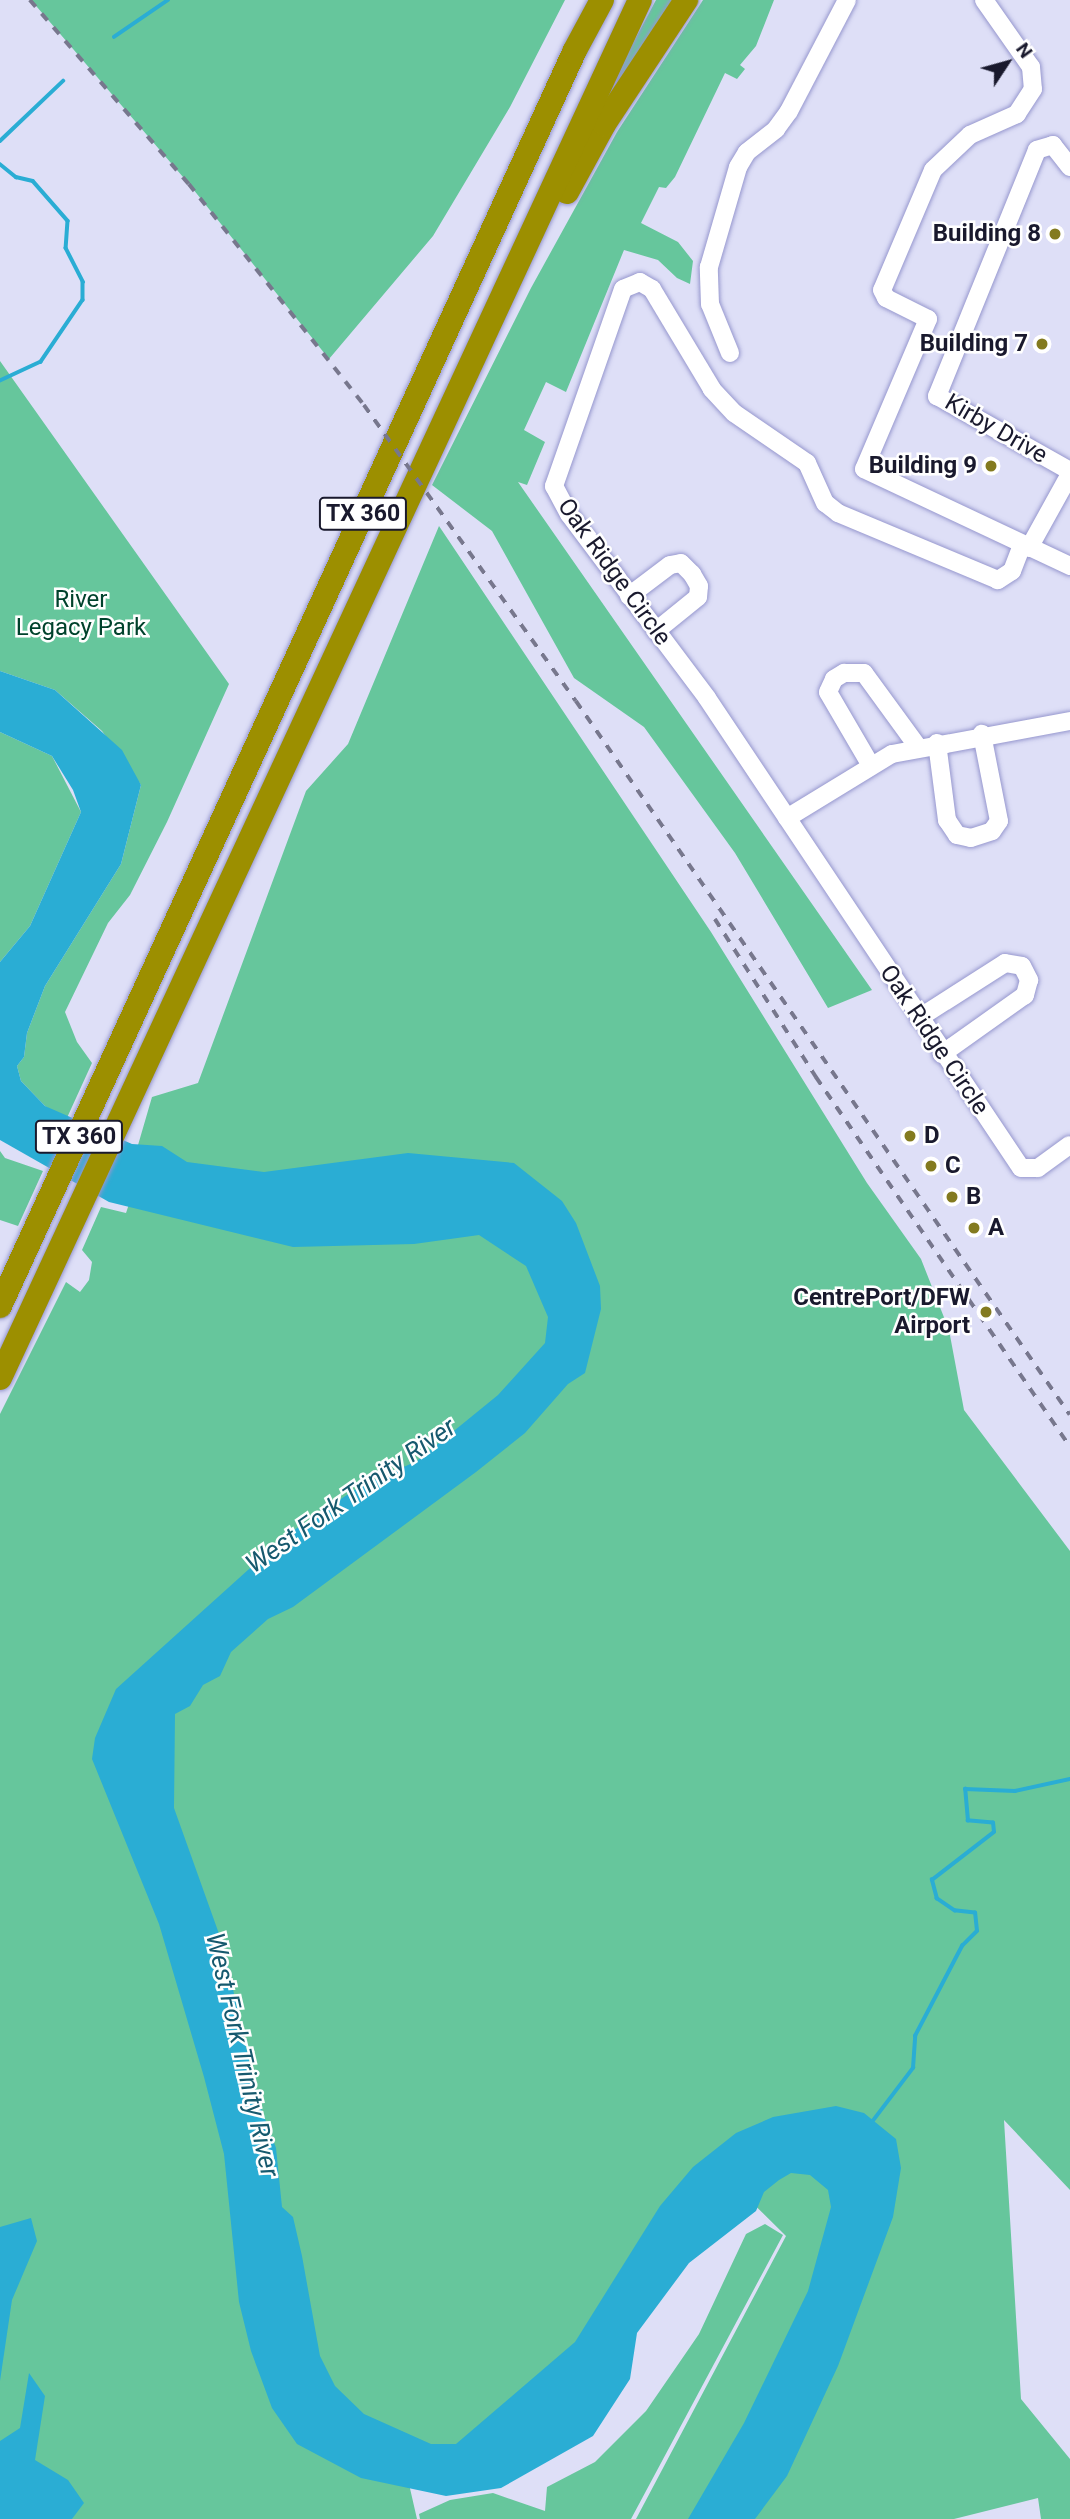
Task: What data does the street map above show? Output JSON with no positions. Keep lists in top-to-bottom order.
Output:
{
  "streets": {
    "highway": ["TX 360"],
    "street": ["Kirby Drive", "Oak Ridge Circle"]
  },
  "crossings": [
    ["Kirby Drive", "Oak Ridge Circle"]
  ],
  "water": ["West Fork Trinity River"],
  "parks": ["River Legacy Park"],
  "places": [
    "Building 8",
    "Building 7",
    "Building 9",
    "D",
    "C",
    "B",
    "A",
    "CentrePort/DFW Airport"
  ],
  "north": "top right"
}
